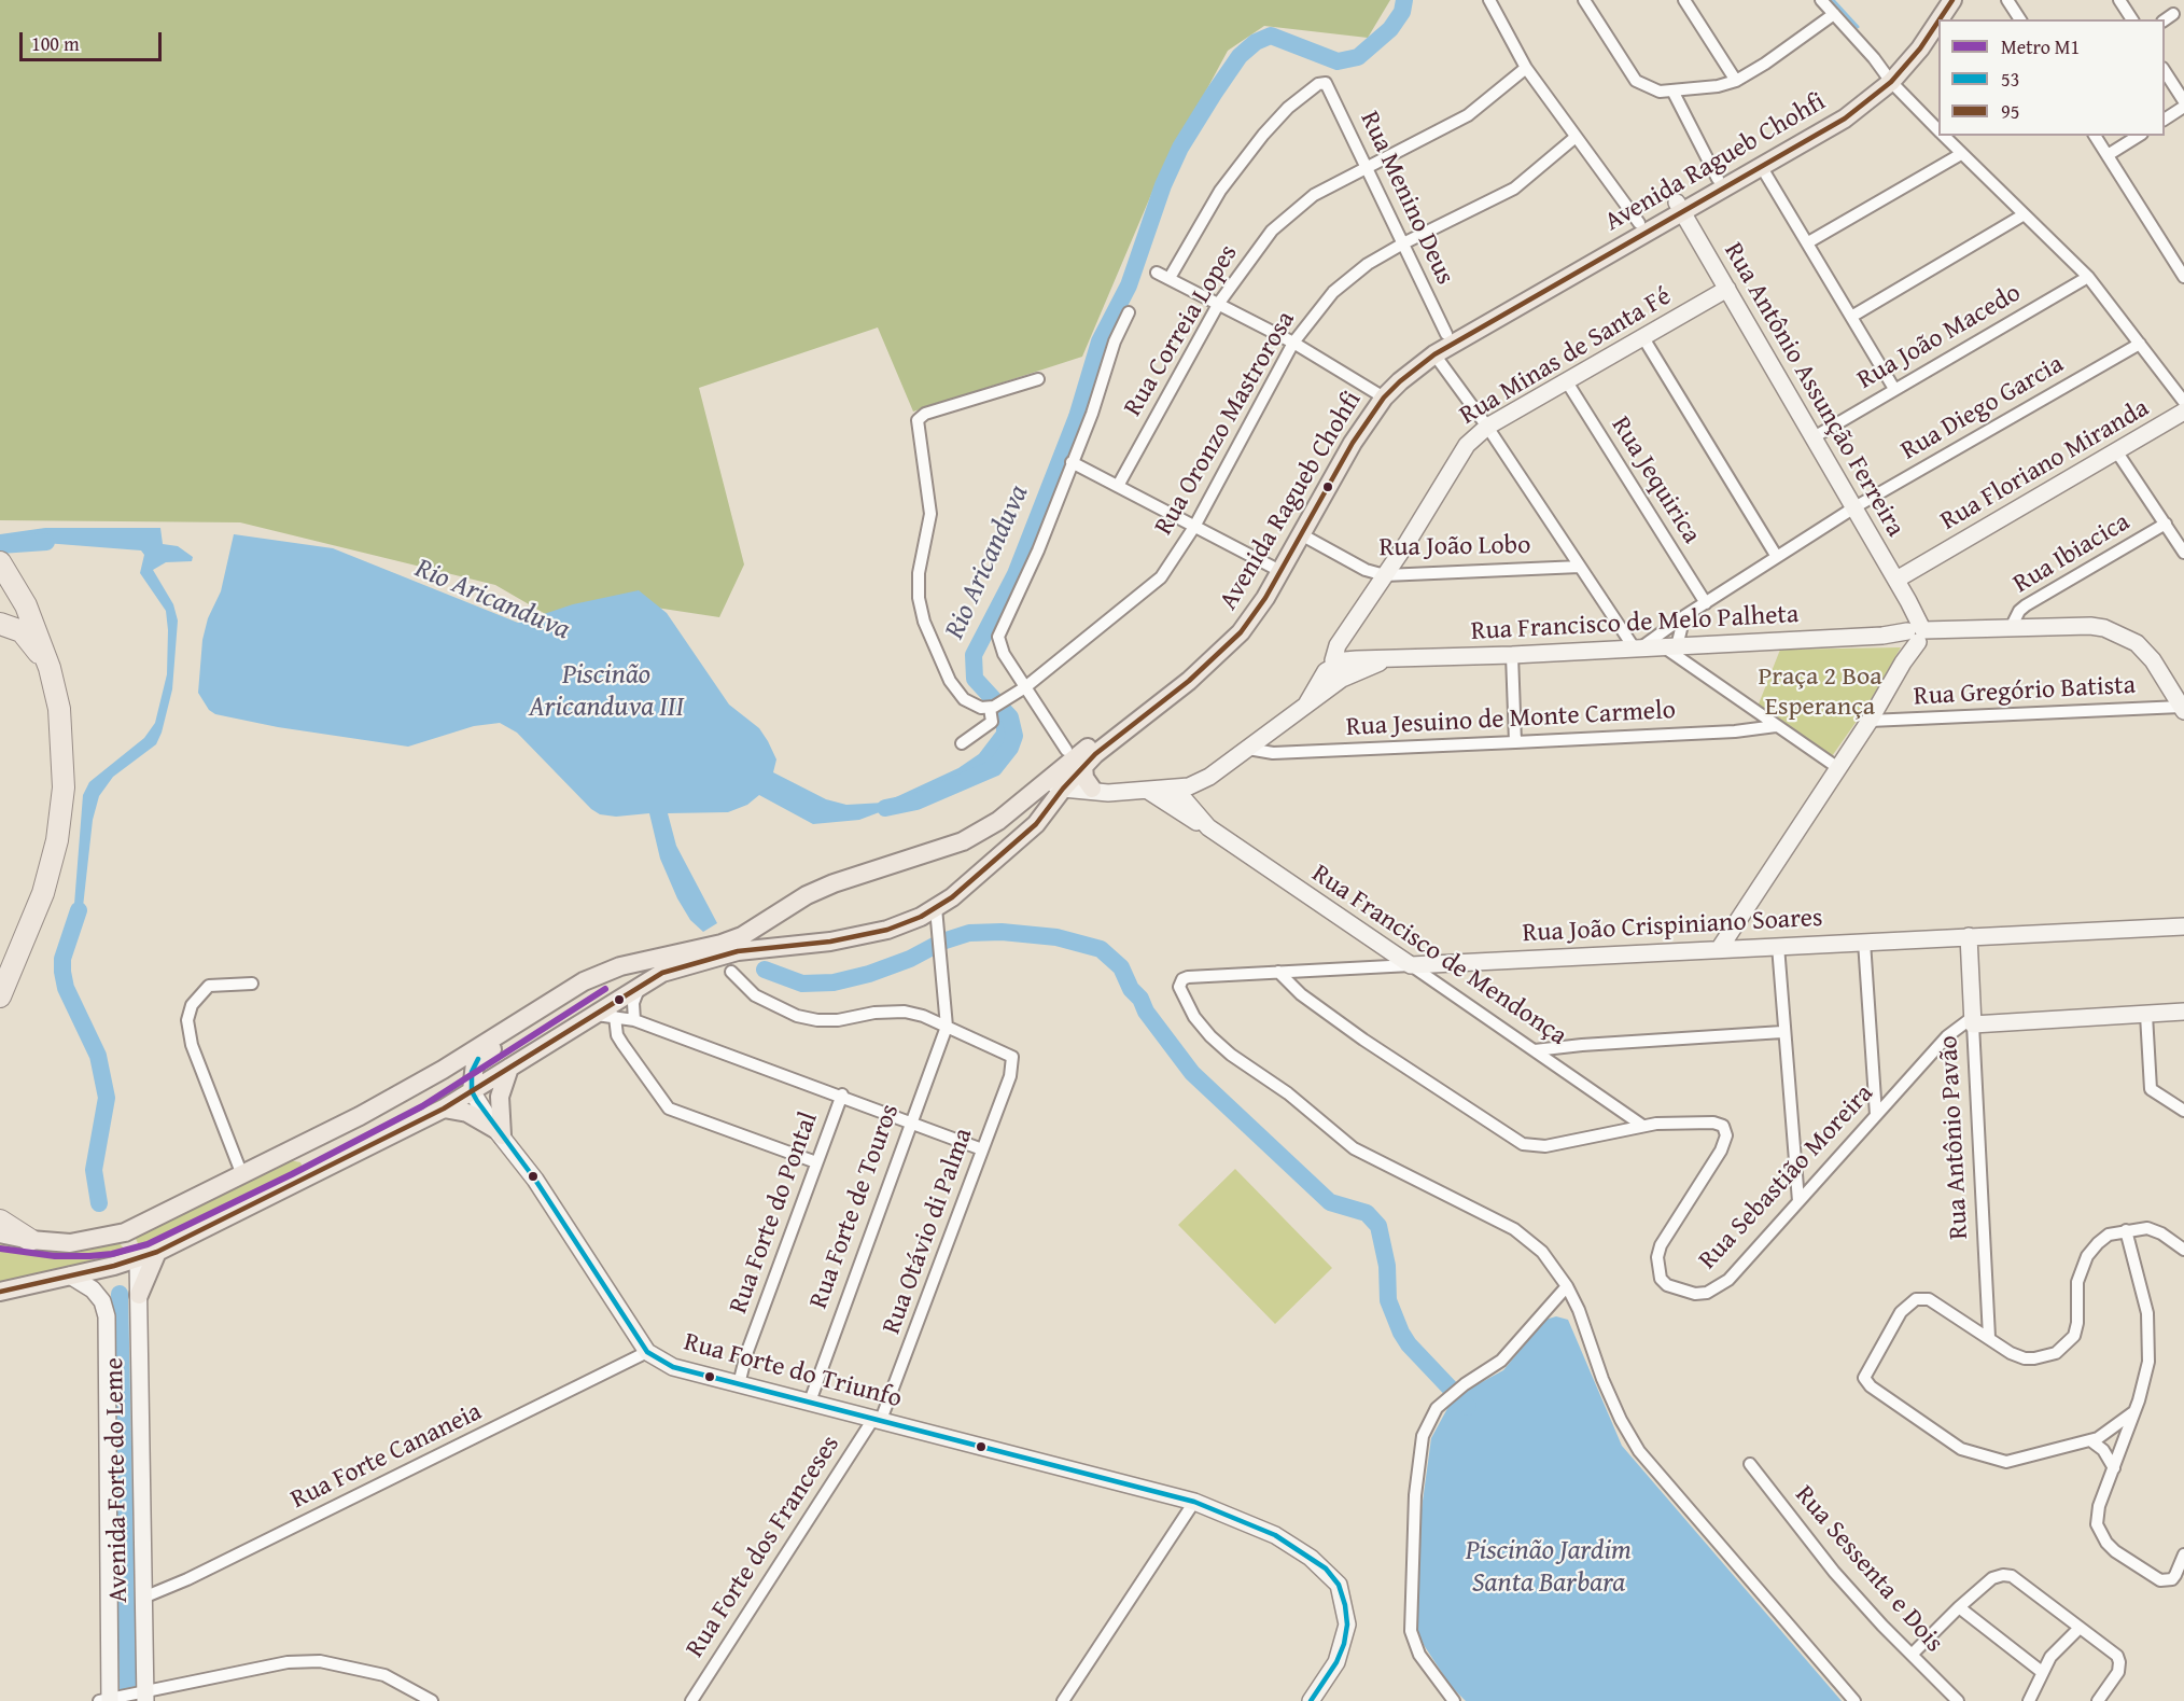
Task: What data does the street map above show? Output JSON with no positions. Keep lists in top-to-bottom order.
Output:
{
  "streets": {
    "main road": ["Avenida Ragueb Chohfi"],
    "street": [
      "Rua Menino Deus",
      "Rua Correia Lopes",
      "Rua João Macedo",
      "Rua Minas de Santa Fé",
      "Rua Antônio Assunção Ferreira",
      "Rua Diego Garcia",
      "Rua Oronzo Mastrorosa",
      "Rua Floriano Miranda",
      "Rua Jequirica",
      "Rua João Lobo",
      "Rua Ibiacica",
      "Rua Francisco de Melo Palheta",
      "Rua Gregório Batista",
      "Rua Jesuino de Monte Carmelo",
      "Rua João Crispiniano Soares",
      "Rua Francisco de Mendonça",
      "Rua Antônio Pavão",
      "Rua Sebastião Moreira",
      "Rua Forte de Touros",
      "Rua Forte do Pontal",
      "Rua Otávio di Palma",
      "Rua Forte do Triunfo",
      "Rua Forte Cananeia",
      "Avenida Forte do Leme",
      "Rua Forte dos Franceses",
      "Rua Sessenta e Dois"
    ]
  },
  "crossings": [
    ["Avenida Ragueb Chohfi", "Rua Menino Deus"],
    ["Avenida Ragueb Chohfi", "Rua Antônio Assunção Ferreira"],
    ["Avenida Ragueb Chohfi", "Rua João Lobo"],
    ["Avenida Ragueb Chohfi", "Rua Francisco de Melo Palheta"],
    ["Avenida Ragueb Chohfi", "Rua Forte do Triunfo"],
    ["Avenida Ragueb Chohfi", "Avenida Forte do Leme"],
    ["Rua Menino Deus", "Rua Correia Lopes"],
    ["Rua Menino Deus", "Rua Oronzo Mastrorosa"],
    ["Rua João Macedo", "Rua Antônio Assunção Ferreira"],
    ["Rua Minas de Santa Fé", "Rua Antônio Assunção Ferreira"],
    ["Rua Minas de Santa Fé", "Rua Jequirica"],
    ["Rua Minas de Santa Fé", "Rua João Lobo"],
    ["Rua Minas de Santa Fé", "Rua Francisco de Melo Palheta"],
    ["Rua Antônio Assunção Ferreira", "Rua Diego Garcia"],
    ["Rua Antônio Assunção Ferreira", "Rua Floriano Miranda"],
    ["Rua Antônio Assunção Ferreira", "Rua Francisco de Melo Palheta"],
    ["Rua Diego Garcia", "Rua Jequirica"],
    ["Rua Diego Garcia", "Rua Francisco de Melo Palheta"],
    ["Rua Ibiacica", "Rua Francisco de Melo Palheta"],
    ["Rua Francisco de Melo Palheta", "Rua Gregório Batista"],
    ["Rua Francisco de Melo Palheta", "Rua Jesuino de Monte Carmelo"],
    ["Rua Francisco de Melo Palheta", "Rua Francisco de Mendonça"],
    ["Rua João Crispiniano Soares", "Rua Francisco de Mendonça"],
    ["Rua João Crispiniano Soares", "Rua Antônio Pavão"],
    ["Rua João Crispiniano Soares", "Rua Sebastião Moreira"],
    ["Rua Francisco de Mendonça", "Rua Sebastião Moreira"],
    ["Rua Antônio Pavão", "Rua Sebastião Moreira"],
    ["Rua Forte de Touros", "Rua Otávio di Palma"],
    ["Rua Forte de Touros", "Rua Forte do Triunfo"],
    ["Rua Forte do Pontal", "Rua Forte do Triunfo"],
    ["Rua Otávio di Palma", "Rua Forte do Triunfo"],
    ["Rua Otávio di Palma", "Rua Forte dos Franceses"],
    ["Rua Forte do Triunfo", "Rua Forte Cananeia"],
    ["Rua Forte do Triunfo", "Rua Forte dos Franceses"],
    ["Rua Forte Cananeia", "Avenida Forte do Leme"]
  ],
  "water": ["Rio Aricanduva", "Piscinão Aricanduva III", "Piscinão Jardim Santa Barbara"],
  "parks": ["Praça 2 Boa Esperança"],
  "lines": ["transit line 95", "metro line M1", "transit line 53"],
  "legend": ["Metro M1", "53", "95"],
  "scale_bar": "100 m"
}
